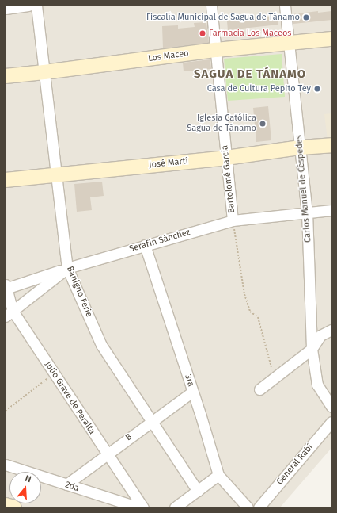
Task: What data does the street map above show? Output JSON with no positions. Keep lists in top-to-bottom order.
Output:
{
  "streets": {
    "street": [
      "Los Maceo",
      "José Martí",
      "Bartolomé García",
      "Carlos Manuel de Céspedes",
      "Serafín Sánchez",
      "Banigno Ferie",
      "3ra",
      "Julio Grave de Peralta",
      "B",
      "General Rabí",
      "2da"
    ]
  },
  "crossings": [
    ["Los Maceo", "Bartolomé García"],
    ["Los Maceo", "Carlos Manuel de Céspedes"],
    ["Los Maceo", "Banigno Ferie"],
    ["José Martí", "Bartolomé García"],
    ["José Martí", "Carlos Manuel de Céspedes"],
    ["José Martí", "Banigno Ferie"],
    ["Bartolomé García", "Serafín Sánchez"],
    ["Carlos Manuel de Céspedes", "Serafín Sánchez"],
    ["Serafín Sánchez", "Banigno Ferie"],
    ["Serafín Sánchez", "3ra"],
    ["Serafín Sánchez", "Julio Grave de Peralta"],
    ["Banigno Ferie", "B"],
    ["3ra", "B"],
    ["Julio Grave de Peralta", "B"],
    ["B", "2da"]
  ],
  "districts": ["SAGUA DE TÁNAMO"],
  "places": [
    "Fiscalía Municipal de Sagua de Tánamo",
    "Farmacia Los Maceos",
    "Casa de Cultura Pepito Tey",
    "Iglesia Católica Sagua de Tánamo"
  ],
  "north": "top"
}
